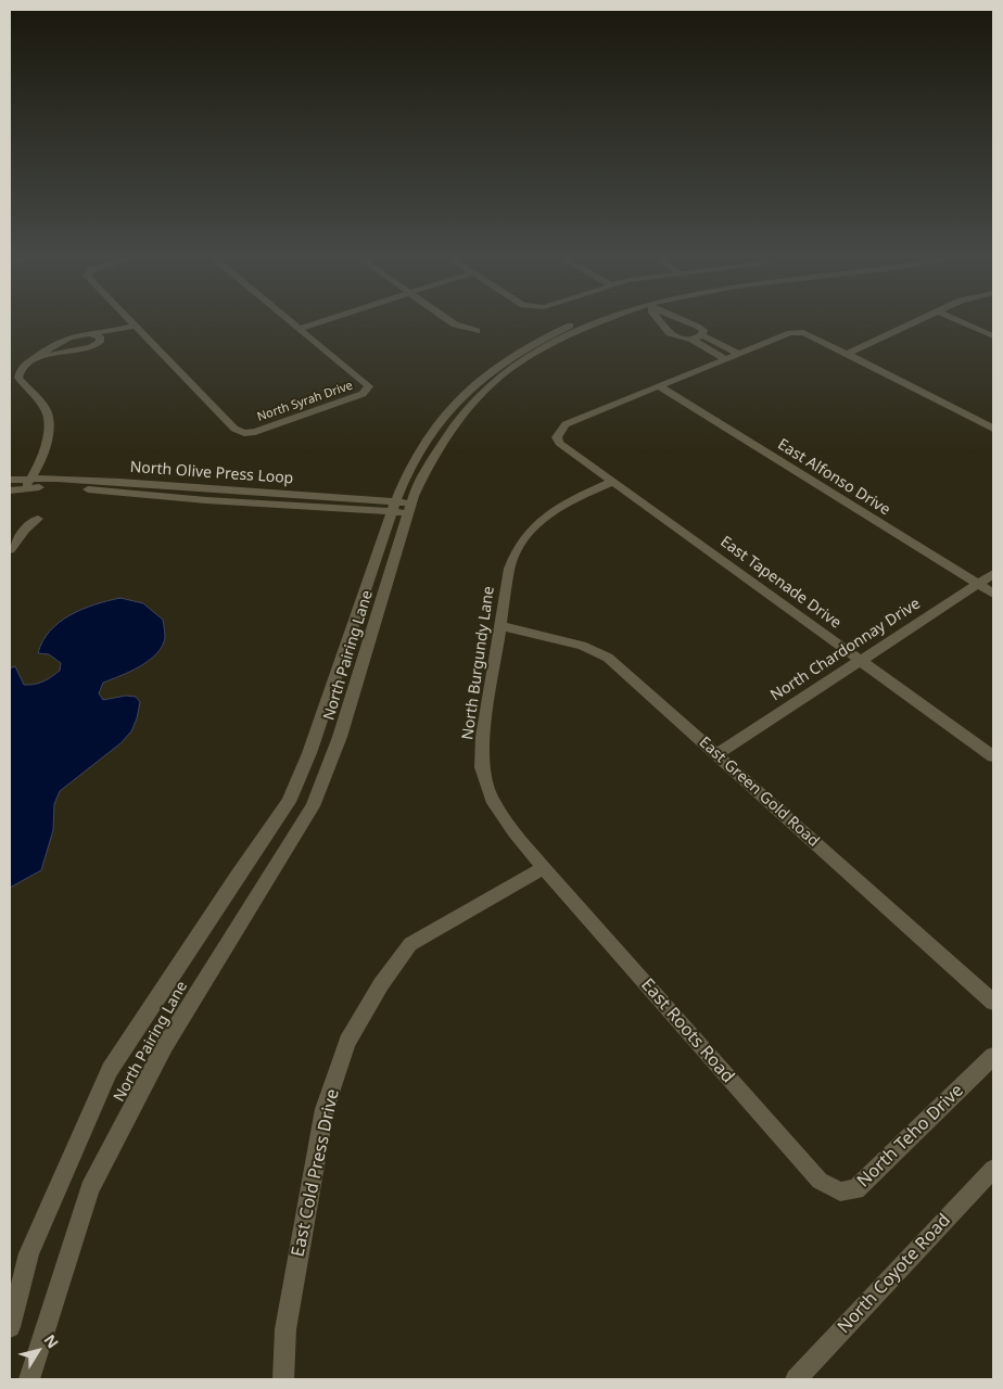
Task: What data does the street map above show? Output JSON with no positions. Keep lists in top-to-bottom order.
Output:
{
  "streets": {
    "street": [
      "North Syrah Drive",
      "North Olive Press Loop",
      "East Alfonso Drive",
      "East Tapenade Drive",
      "North Chardonnay Drive",
      "North Pairing Lane",
      "North Burgundy Lane",
      "East Green Gold Road",
      "East Roots Road",
      "North Teho Drive",
      "East Cold Press Drive",
      "North Coyote Road"
    ]
  },
  "crossings": [
    ["North Olive Press Loop", "North Pairing Lane"],
    ["East Alfonso Drive", "East Tapenade Drive"],
    ["East Alfonso Drive", "North Chardonnay Drive"],
    ["East Tapenade Drive", "North Chardonnay Drive"],
    ["East Tapenade Drive", "North Burgundy Lane"],
    ["North Chardonnay Drive", "East Green Gold Road"],
    ["North Burgundy Lane", "East Green Gold Road"],
    ["North Burgundy Lane", "East Roots Road"],
    ["North Burgundy Lane", "East Cold Press Drive"],
    ["East Roots Road", "North Teho Drive"],
    ["East Roots Road", "East Cold Press Drive"]
  ],
  "north": "top right"
}
